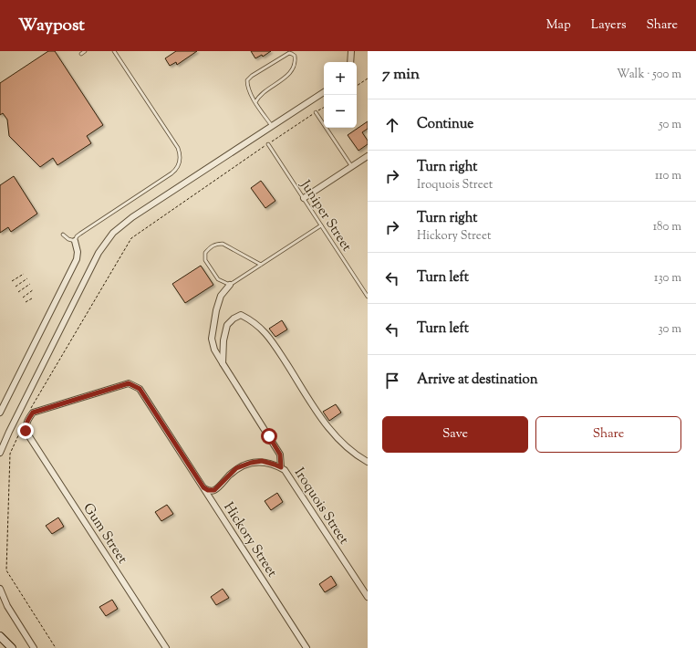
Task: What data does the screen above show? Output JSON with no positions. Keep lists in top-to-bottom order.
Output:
{
  "streets": {
    "street": ["Iroquois Street", "Gum Street", "Hickory Street"],
    "lane": ["Juniper Street"]
  },
  "crossings": [
    ["Iroquois Street", "Hickory Street"],
    ["Gum Street", "Hickory Street"]
  ],
  "page": {
    "header": "Waypost",
    "nav": ["Map", "Layers", "Share"],
    "heading": ["7 min", "Walk · 500 m"],
    "map_buttons": ["+", "−"],
    "list": [
      ["Continue", "50 m"],
      ["Turn right", "Iroquois Street", "110 m"],
      ["Turn right", "Hickory Street", "180 m"],
      ["Turn left", "130 m"],
      ["Turn left", "30 m"],
      "Arrive at destination"
    ],
    "buttons": ["Save", "Share"]
  }
}
